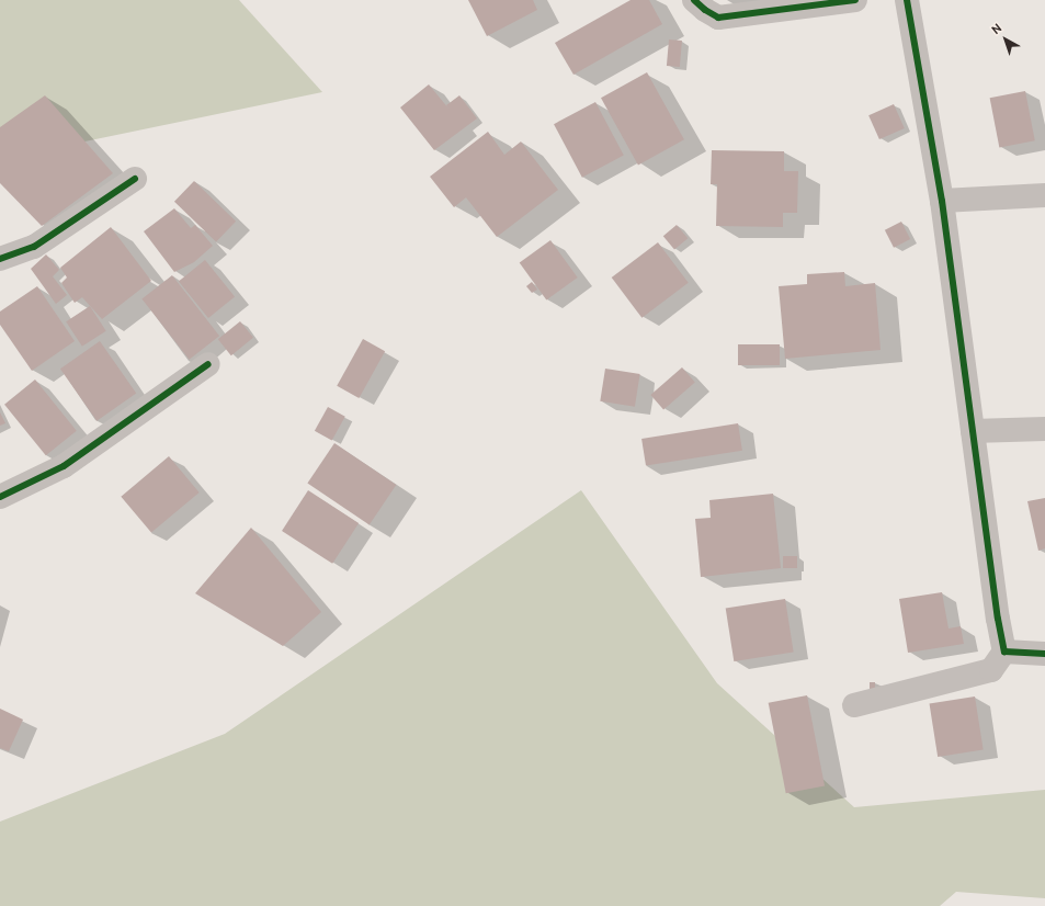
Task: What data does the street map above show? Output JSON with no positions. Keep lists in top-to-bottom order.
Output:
{
  "north": "top left"
}
